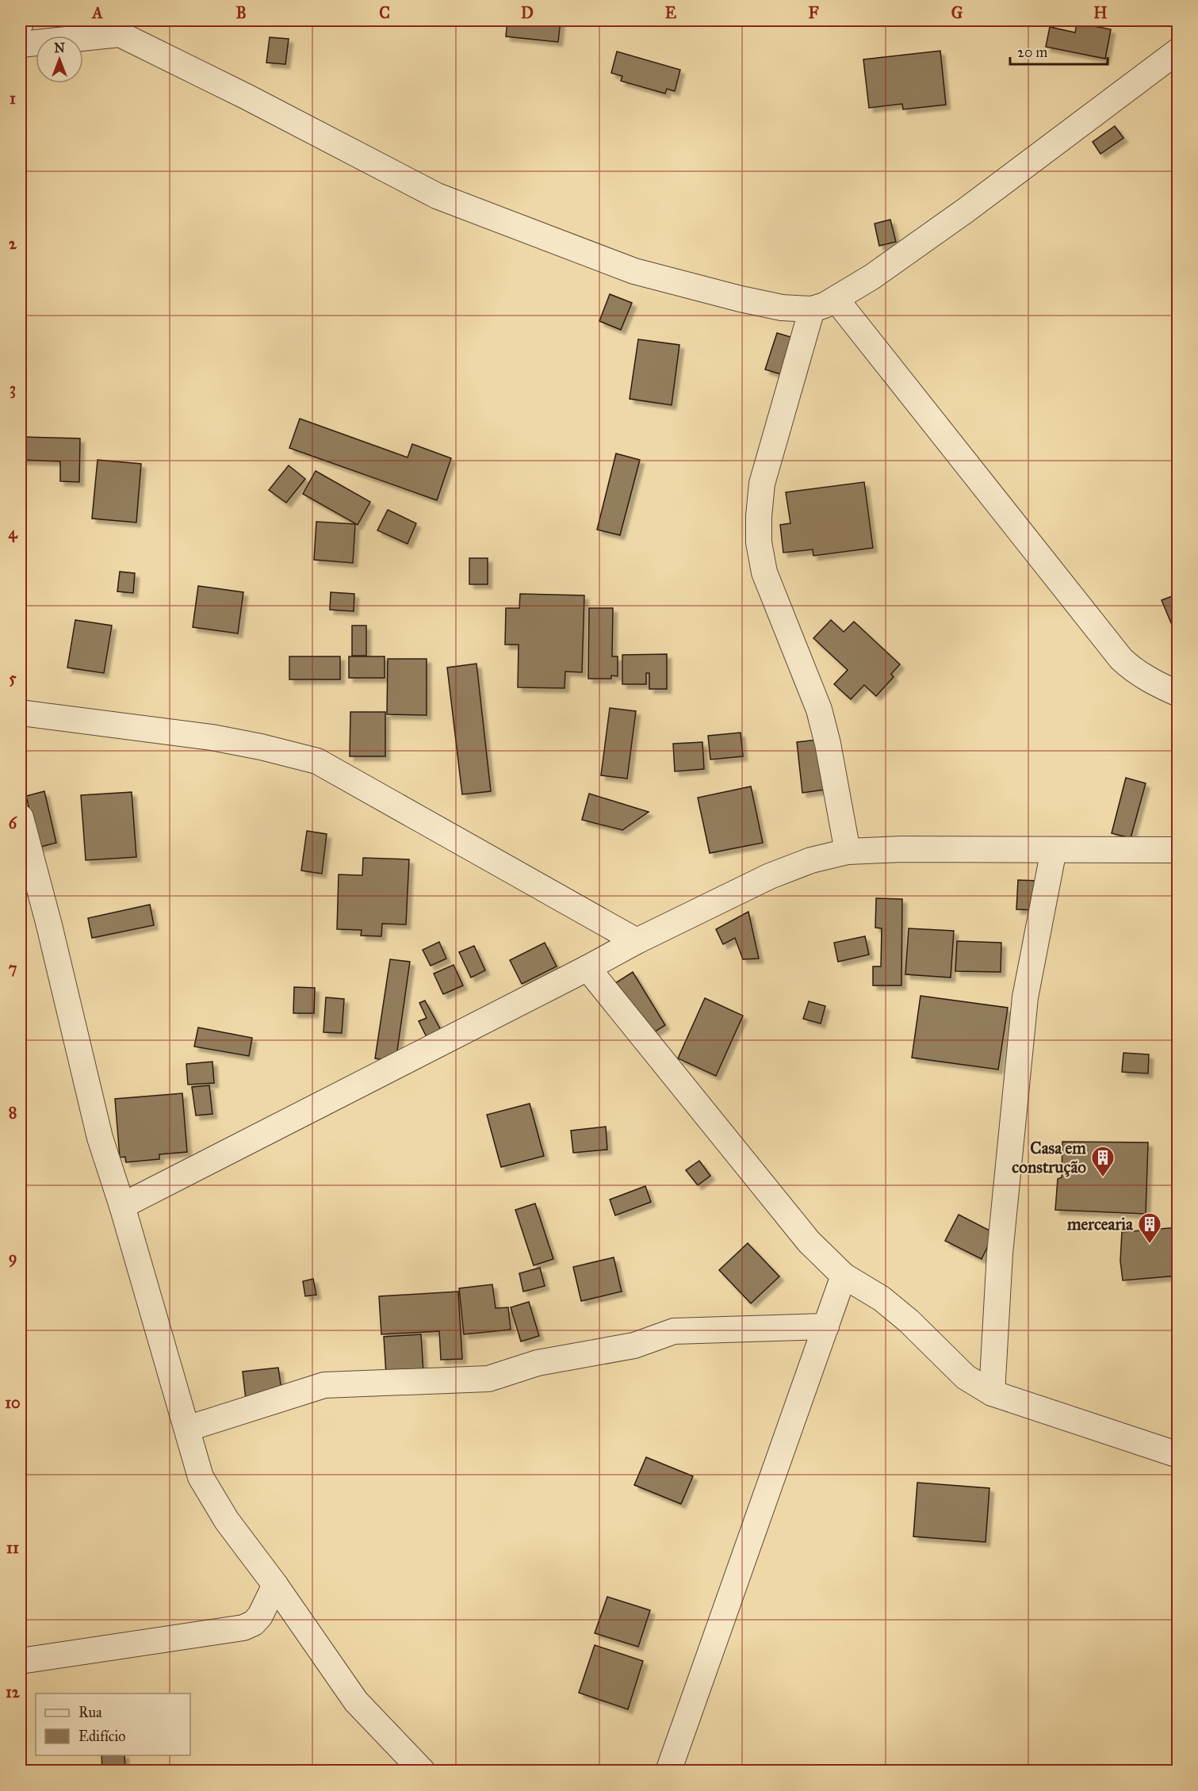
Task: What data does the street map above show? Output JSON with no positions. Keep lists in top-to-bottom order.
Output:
{
  "places": {
    "building": ["Casa em construção", "mercearia"]
  },
  "legend": ["Rua", "Edifício"],
  "scale_bar": "20 m",
  "north": "top",
  "grid": {
    "columns": [
      "A",
      "B",
      "C",
      "D",
      "E",
      "F",
      "G",
      "H"
    ],
    "rows": [
      "1",
      "2",
      "3",
      "4",
      "5",
      "6",
      "7",
      "8",
      "9",
      "10",
      "11",
      "12"
    ]
  }
}
